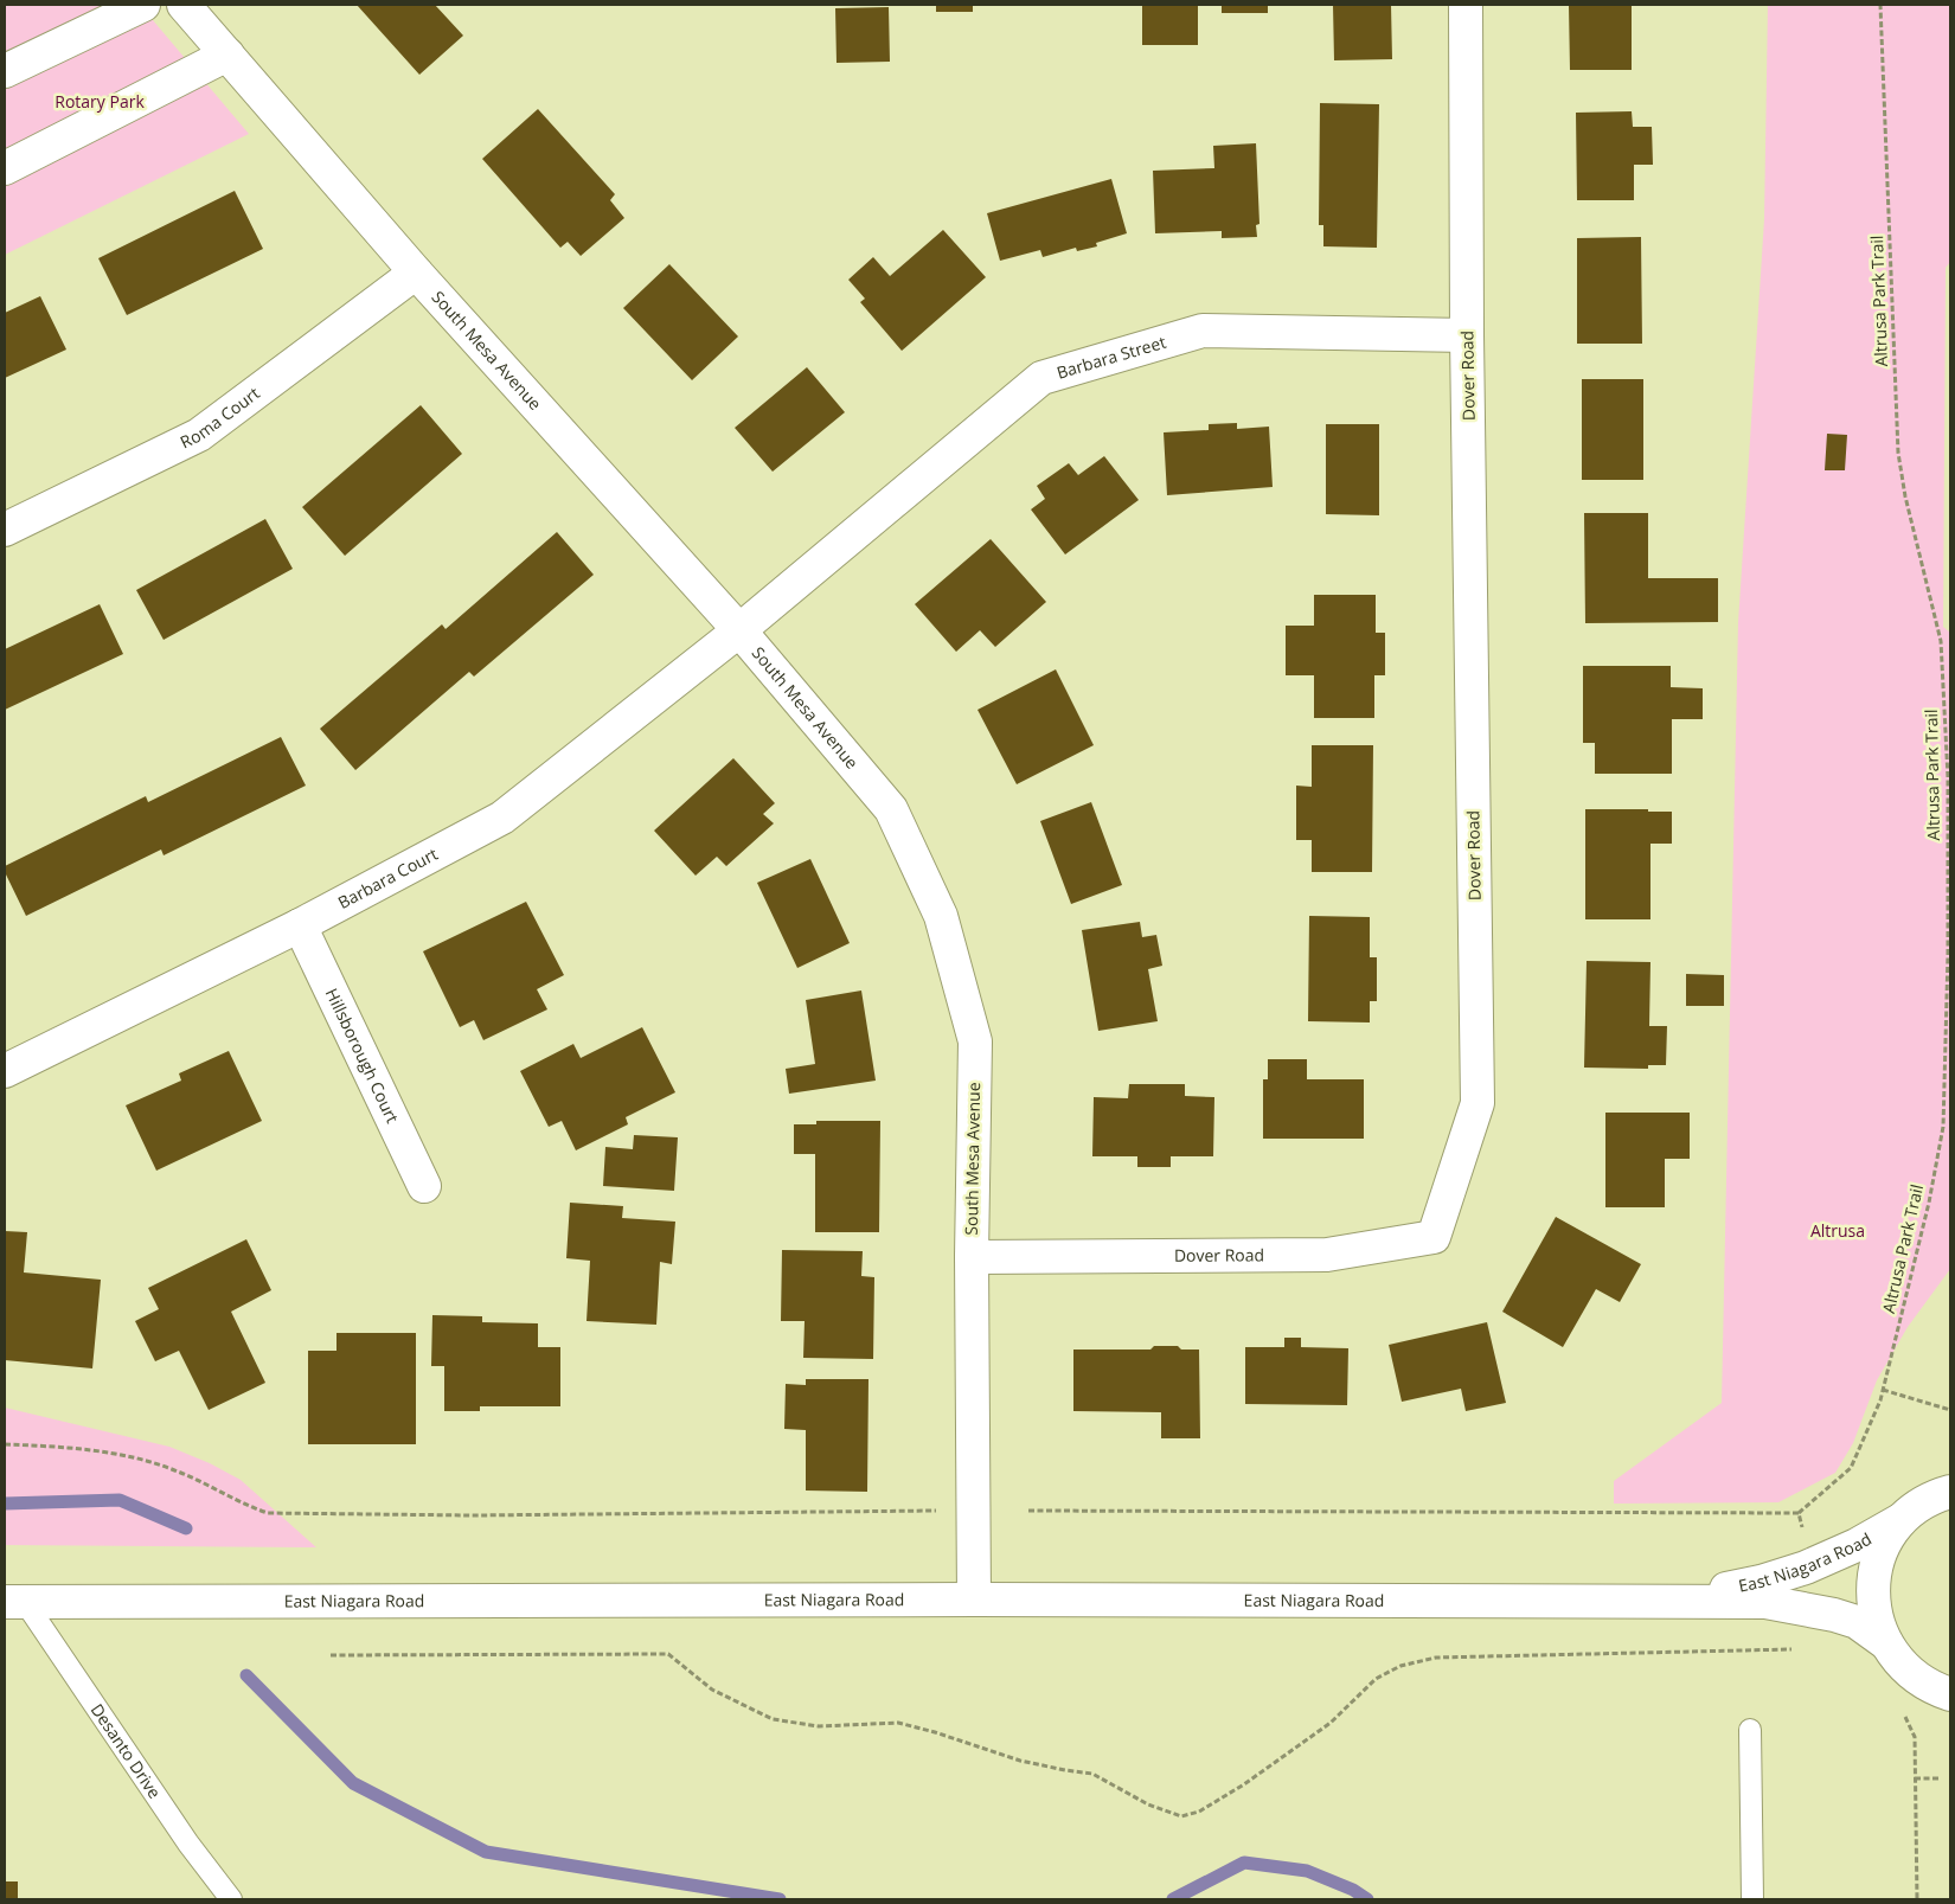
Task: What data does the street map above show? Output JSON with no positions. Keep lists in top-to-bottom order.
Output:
{
  "streets": {
    "street": [
      "South Mesa Avenue",
      "Barbara Street",
      "Dover Road",
      "Roma Court",
      "Barbara Court",
      "Hillsborough Court",
      "East Niagara Road"
    ],
    "lane": ["Desanto Drive"],
    "path": ["Altrusa Park Trail"]
  },
  "crossings": [
    ["South Mesa Avenue", "Barbara Street"],
    ["South Mesa Avenue", "Dover Road"],
    ["South Mesa Avenue", "Roma Court"],
    ["South Mesa Avenue", "Barbara Court"],
    ["South Mesa Avenue", "East Niagara Road"],
    ["Barbara Street", "Dover Road"],
    ["Barbara Street", "Barbara Court"],
    ["Barbara Court", "Hillsborough Court"],
    ["East Niagara Road", "Desanto Drive"]
  ],
  "parks": ["Rotary Park", "Altrusa"]
}
